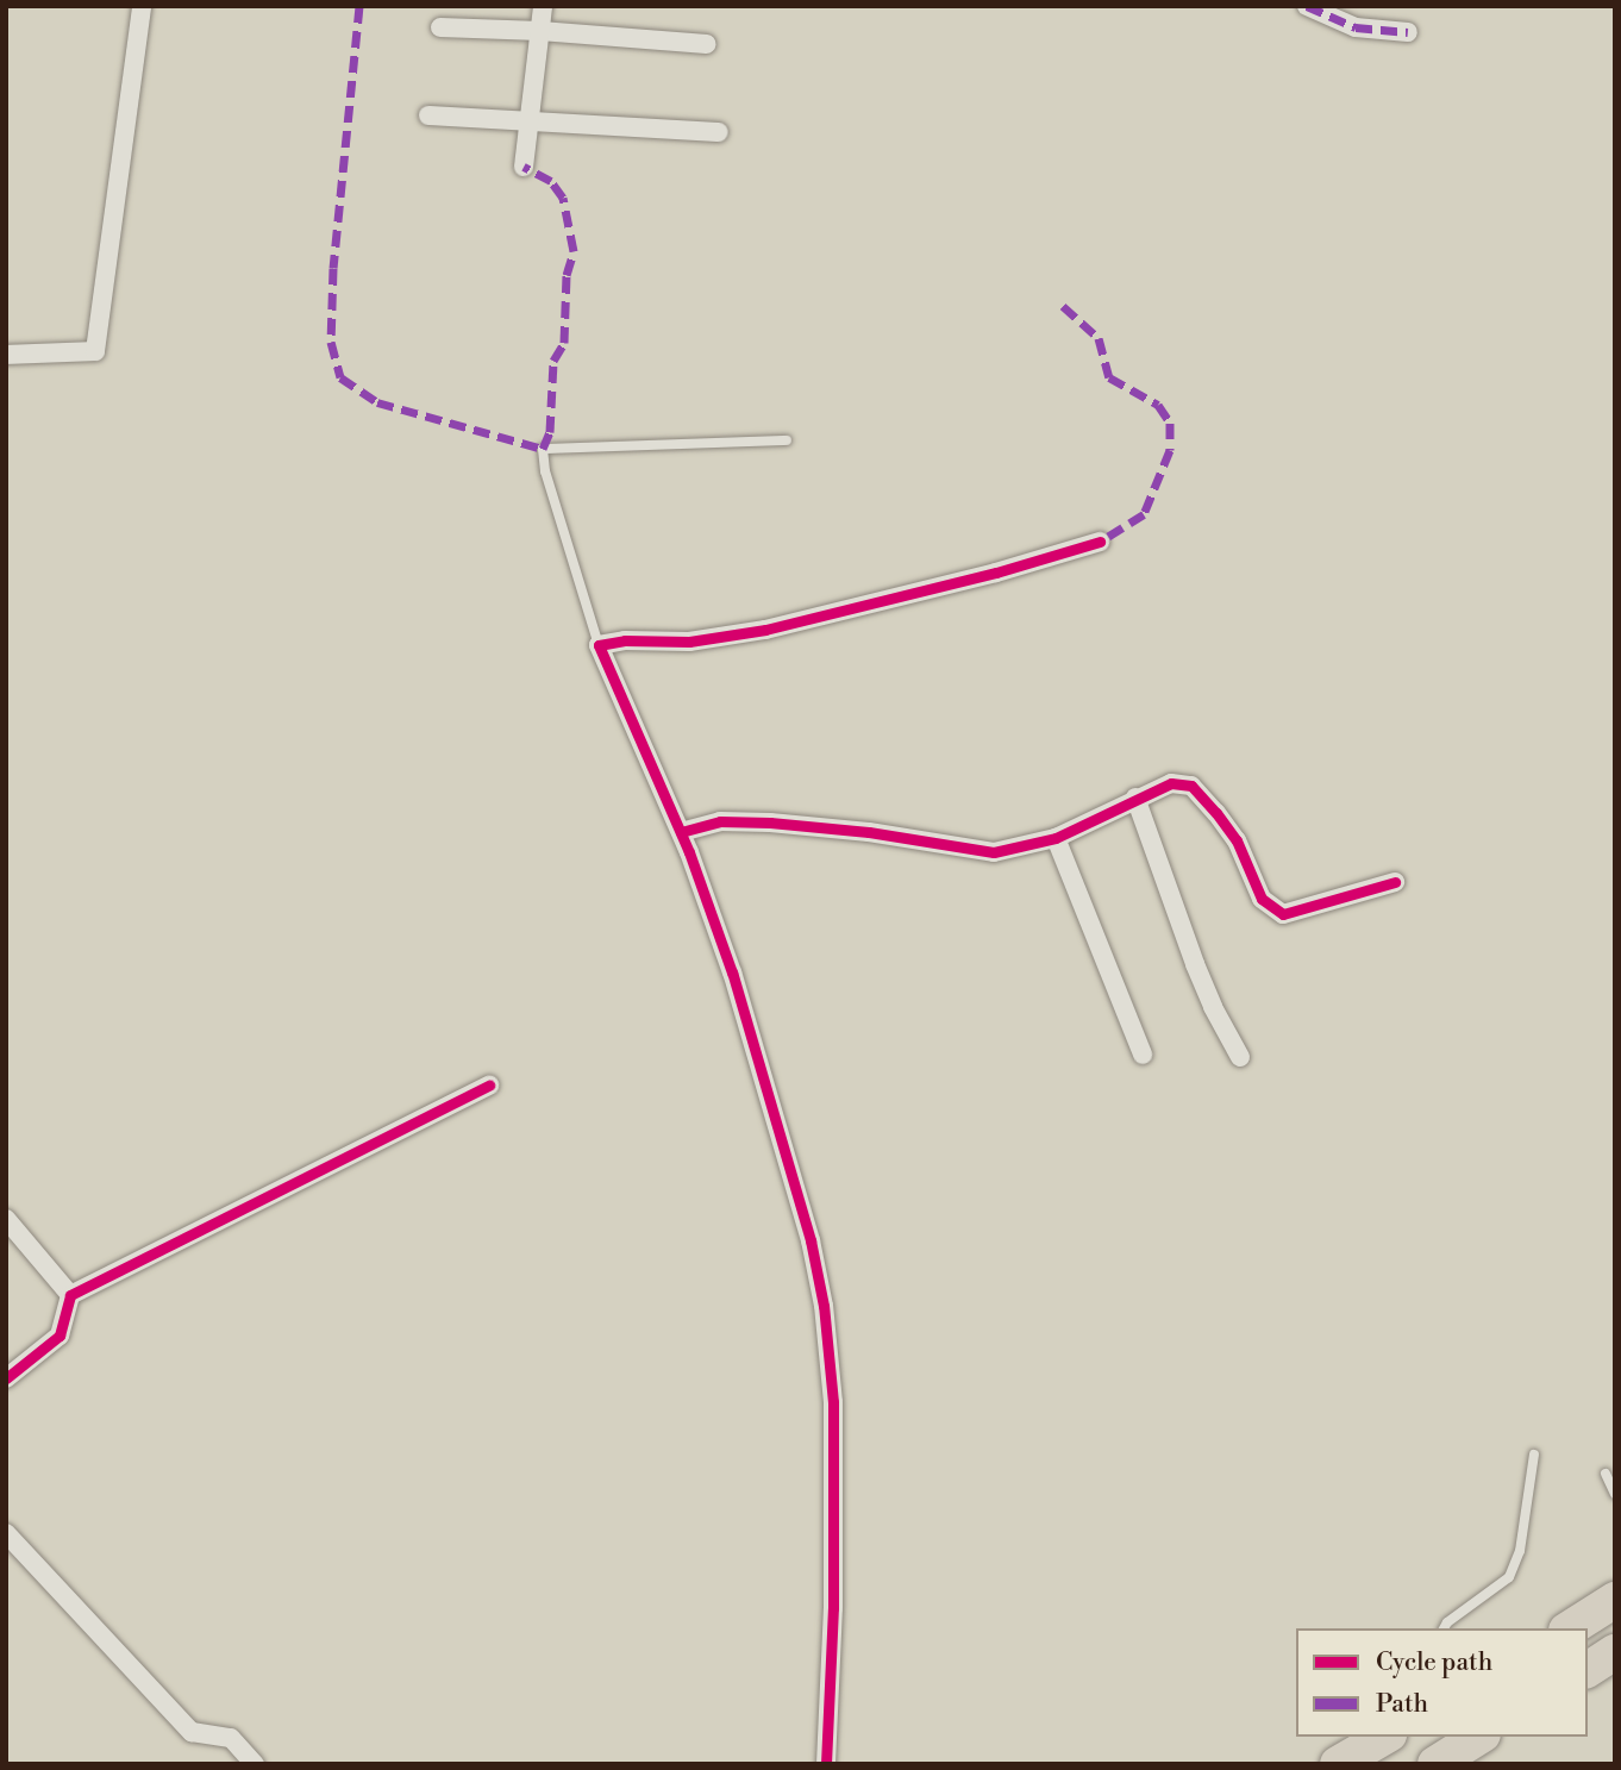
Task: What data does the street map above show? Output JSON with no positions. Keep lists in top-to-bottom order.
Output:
{
  "legend": ["Cycle path", "Path"]
}
